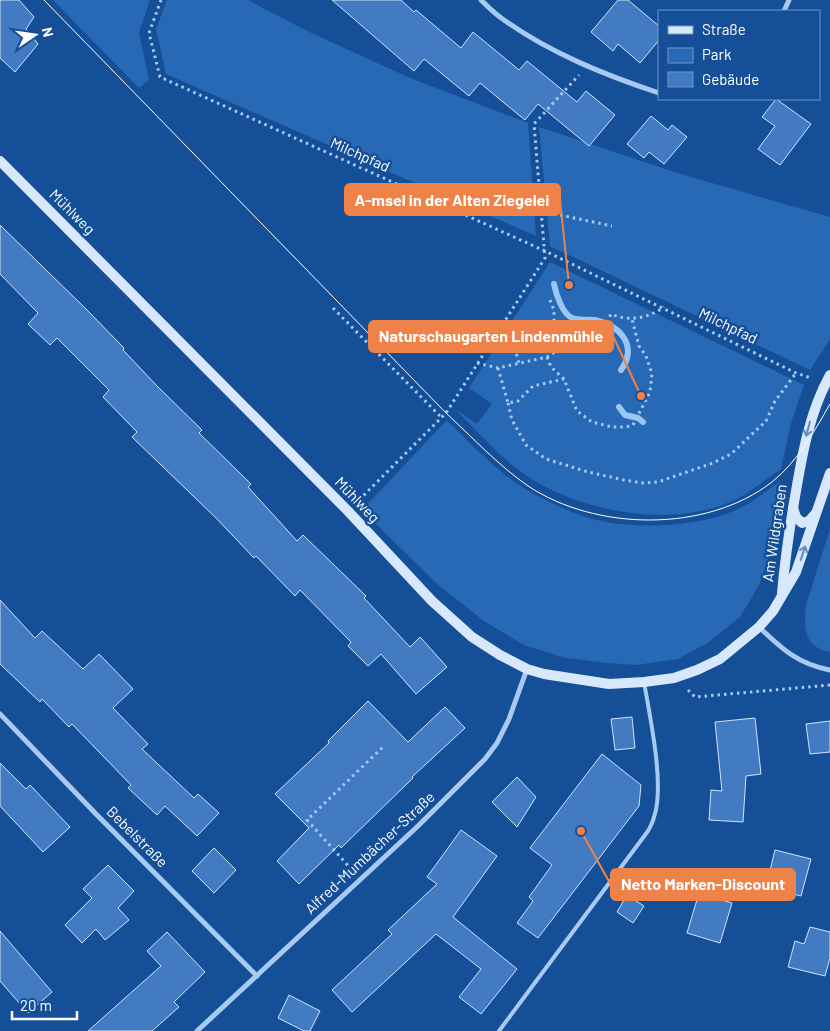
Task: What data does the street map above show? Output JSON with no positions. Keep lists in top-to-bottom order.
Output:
{
  "streets": {
    "street": [
      "Mühlweg",
      "Am Wildgraben",
      "Bebelstraße",
      "Alfred-Mumbächer-Straße"
    ],
    "path": ["Milchpfad"]
  },
  "crossings": [
    ["Mühlweg", "Am Wildgraben"],
    ["Mühlweg", "Alfred-Mumbächer-Straße"],
    ["Bebelstraße", "Alfred-Mumbächer-Straße"]
  ],
  "places": ["A-msel in der Alten Ziegelei", "Naturschaugarten Lindenmühle", "Netto Marken-Discount"],
  "legend": ["Straße", "Park", "Gebäude"],
  "scale_bar": "20 m",
  "north": "right"
}
